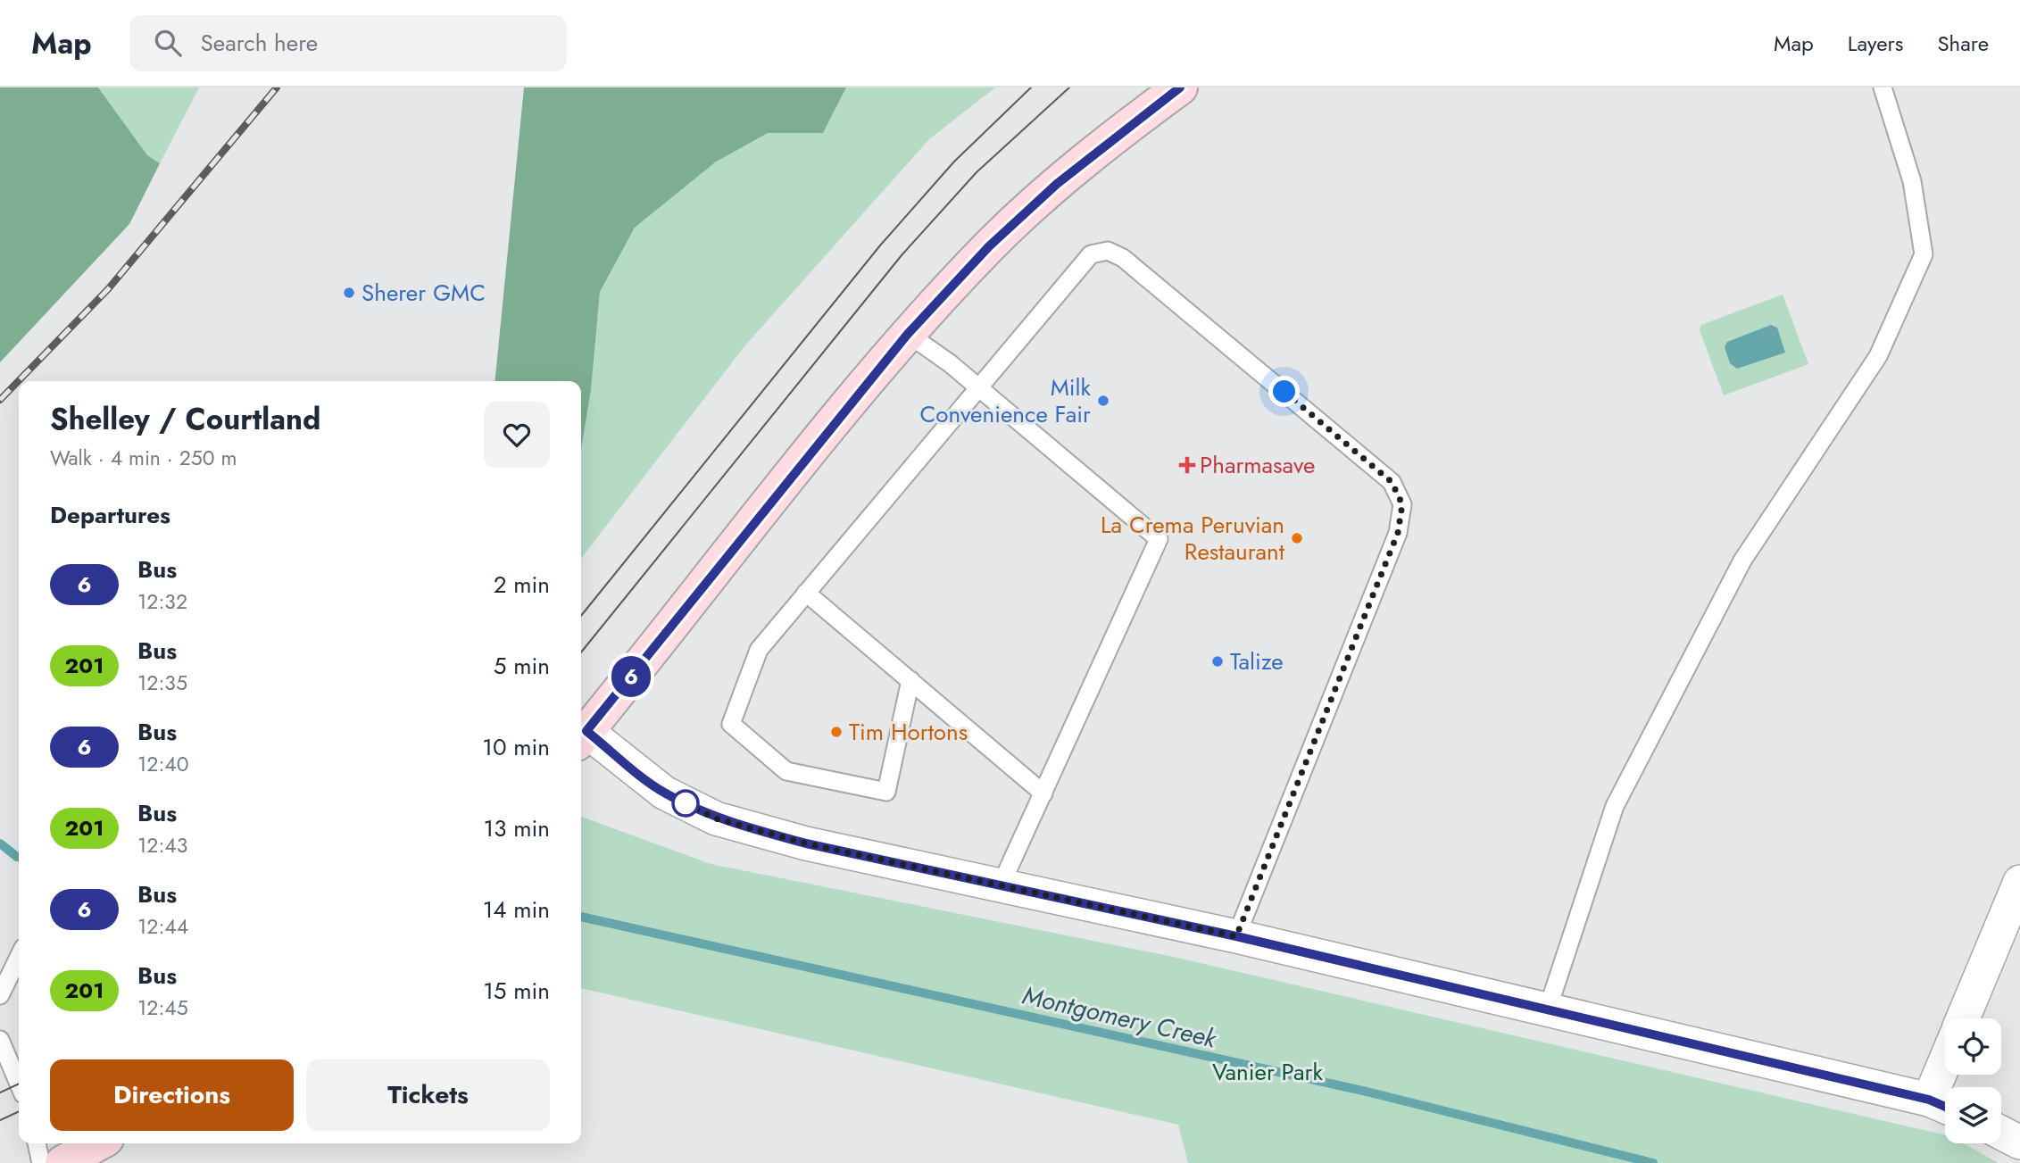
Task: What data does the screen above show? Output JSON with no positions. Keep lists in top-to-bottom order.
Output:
{
  "water": ["Montgomery Creek"],
  "parks": ["Vanier Park"],
  "places": {
    "other": [
      "Sherer GMC",
      "Milk Convenience Fair",
      "La Crema Peruvian Restaurant",
      "Talize",
      "Tim Hortons"
    ],
    "health": ["Pharmasave"]
  },
  "lines": ["bus line 6"],
  "page": {
    "header": "Map",
    "search": "Search here",
    "nav": ["Map", "Layers", "Share"],
    "on_map": "6",
    "heading": [
      ["Shelley / Courtland", "Walk · 4 min · 250 m"],
      "Departures"
    ],
    "list": [
      {
        "mark": "6",
        "name": "Bus",
        "note": "12:32",
        "value": "2 min"
      },
      {
        "mark": "201",
        "name": "Bus",
        "note": "12:35",
        "value": "5 min"
      },
      {
        "mark": "6",
        "name": "Bus",
        "note": "12:40",
        "value": "10 min"
      },
      {
        "mark": "201",
        "name": "Bus",
        "note": "12:43",
        "value": "13 min"
      },
      {
        "mark": "6",
        "name": "Bus",
        "note": "12:44",
        "value": "14 min"
      },
      {
        "mark": "201",
        "name": "Bus",
        "note": "12:45",
        "value": "15 min"
      }
    ],
    "buttons": ["Directions", "Tickets"]
  }
}
